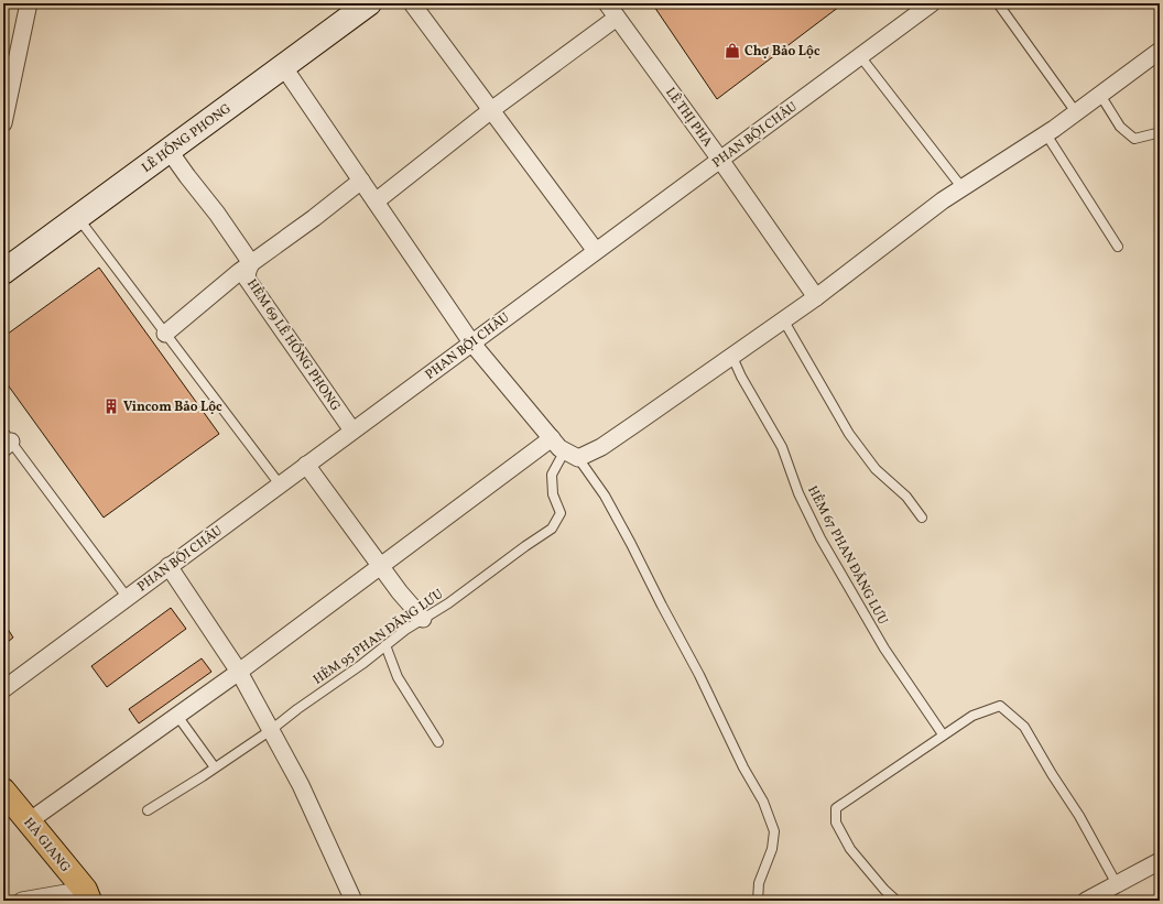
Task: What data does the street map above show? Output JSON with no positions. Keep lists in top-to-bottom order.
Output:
{
  "streets": {
    "highway": ["HÀ GIANG"],
    "street": [
      "LÊ THỊ PHA",
      "PHAN BỘI CHÂU",
      "LÊ HỒNG PHONG",
      "HẺM 69 LÊ HỒNG PHONG"
    ],
    "lane": ["HẺM 67 PHAN ĐĂNG LƯU", "HẺM 95 PHAN ĐĂNG LƯU"]
  },
  "crossings": [
    ["LÊ THỊ PHA", "PHAN BỘI CHÂU"],
    ["PHAN BỘI CHÂU", "HẺM 69 LÊ HỒNG PHONG"],
    ["LÊ HỒNG PHONG", "HẺM 69 LÊ HỒNG PHONG"]
  ],
  "places": {
    "shop": ["Chợ Bảo Lộc"],
    "building": ["Vincom Bảo Lộc"]
  }
}
